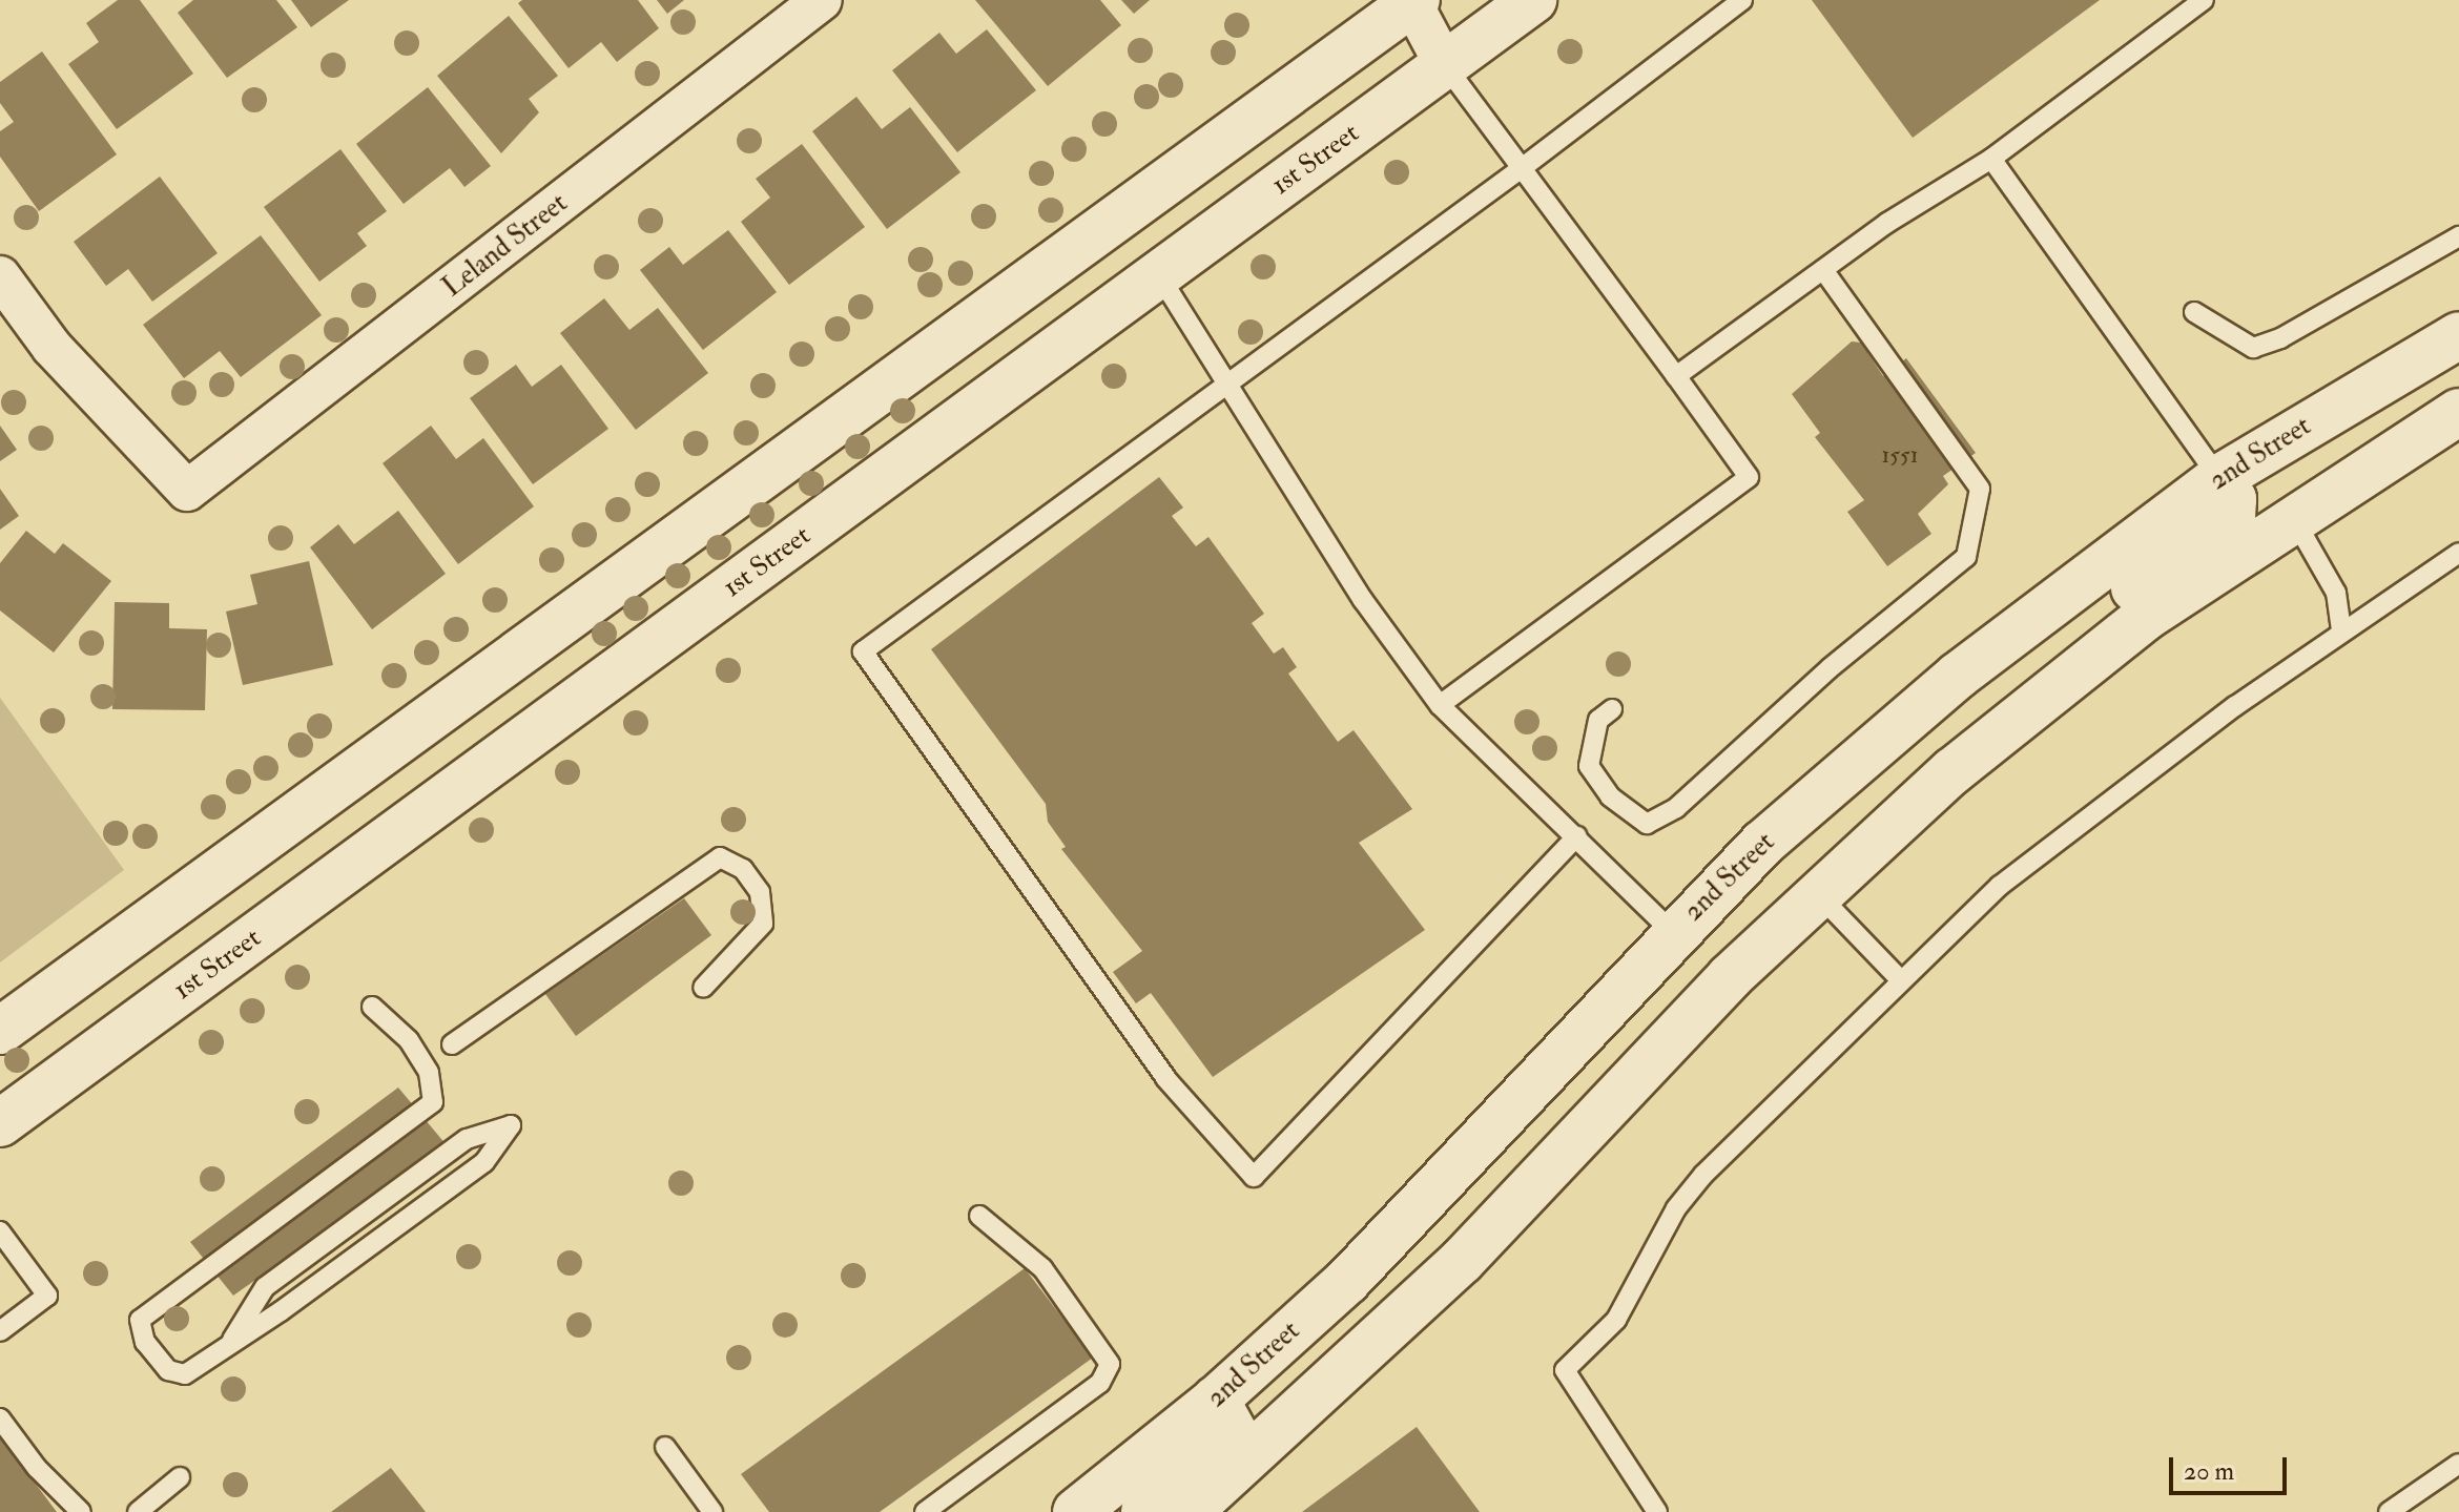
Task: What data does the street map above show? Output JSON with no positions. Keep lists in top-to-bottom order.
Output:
{
  "streets": {
    "street": ["1st Street", "Leland Street", "2nd Street"]
  },
  "house_numbers": ["1551"],
  "scale_bar": "20 m"
}
